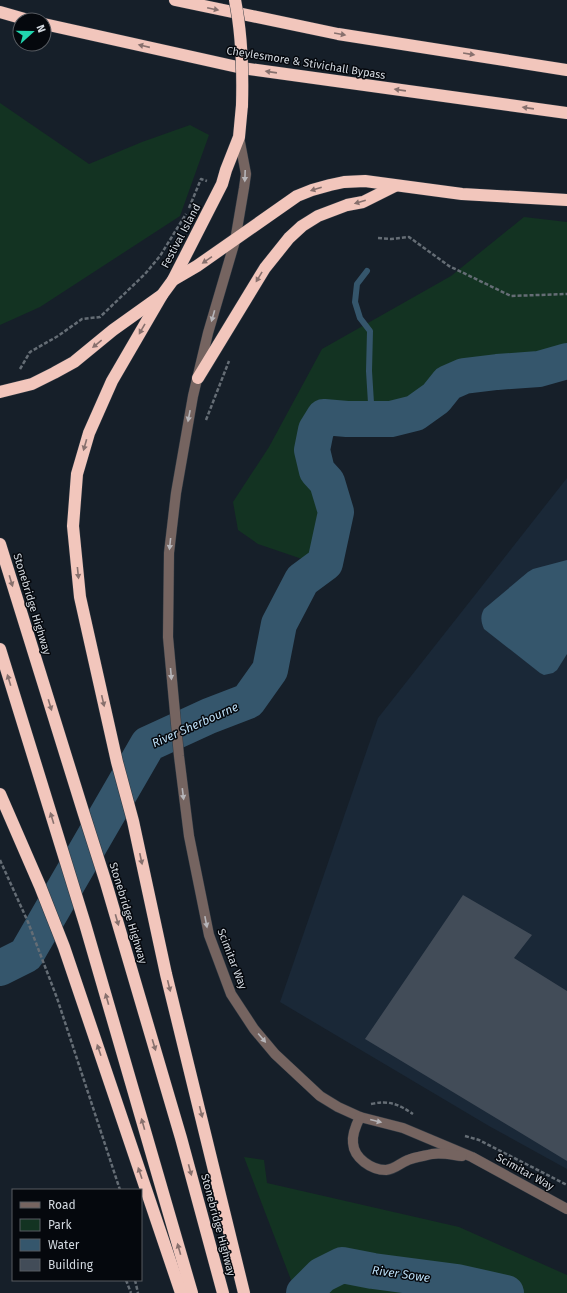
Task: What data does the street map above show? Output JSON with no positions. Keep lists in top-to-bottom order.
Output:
{
  "streets": {
    "highway": ["Cheylesmore & Stivichall Bypass", "Festival Island", "Stonebridge Highway"],
    "street": ["Scimitar Way"]
  },
  "crossings": [
    ["Festival Island", "Scimitar Way"]
  ],
  "one_way": ["Festival Island", "Scimitar Way"],
  "water": ["River Sherbourne", "River Sowe"],
  "legend": [
    "Road",
    "Park",
    "Water",
    "Building"
  ],
  "north": "right"
}
